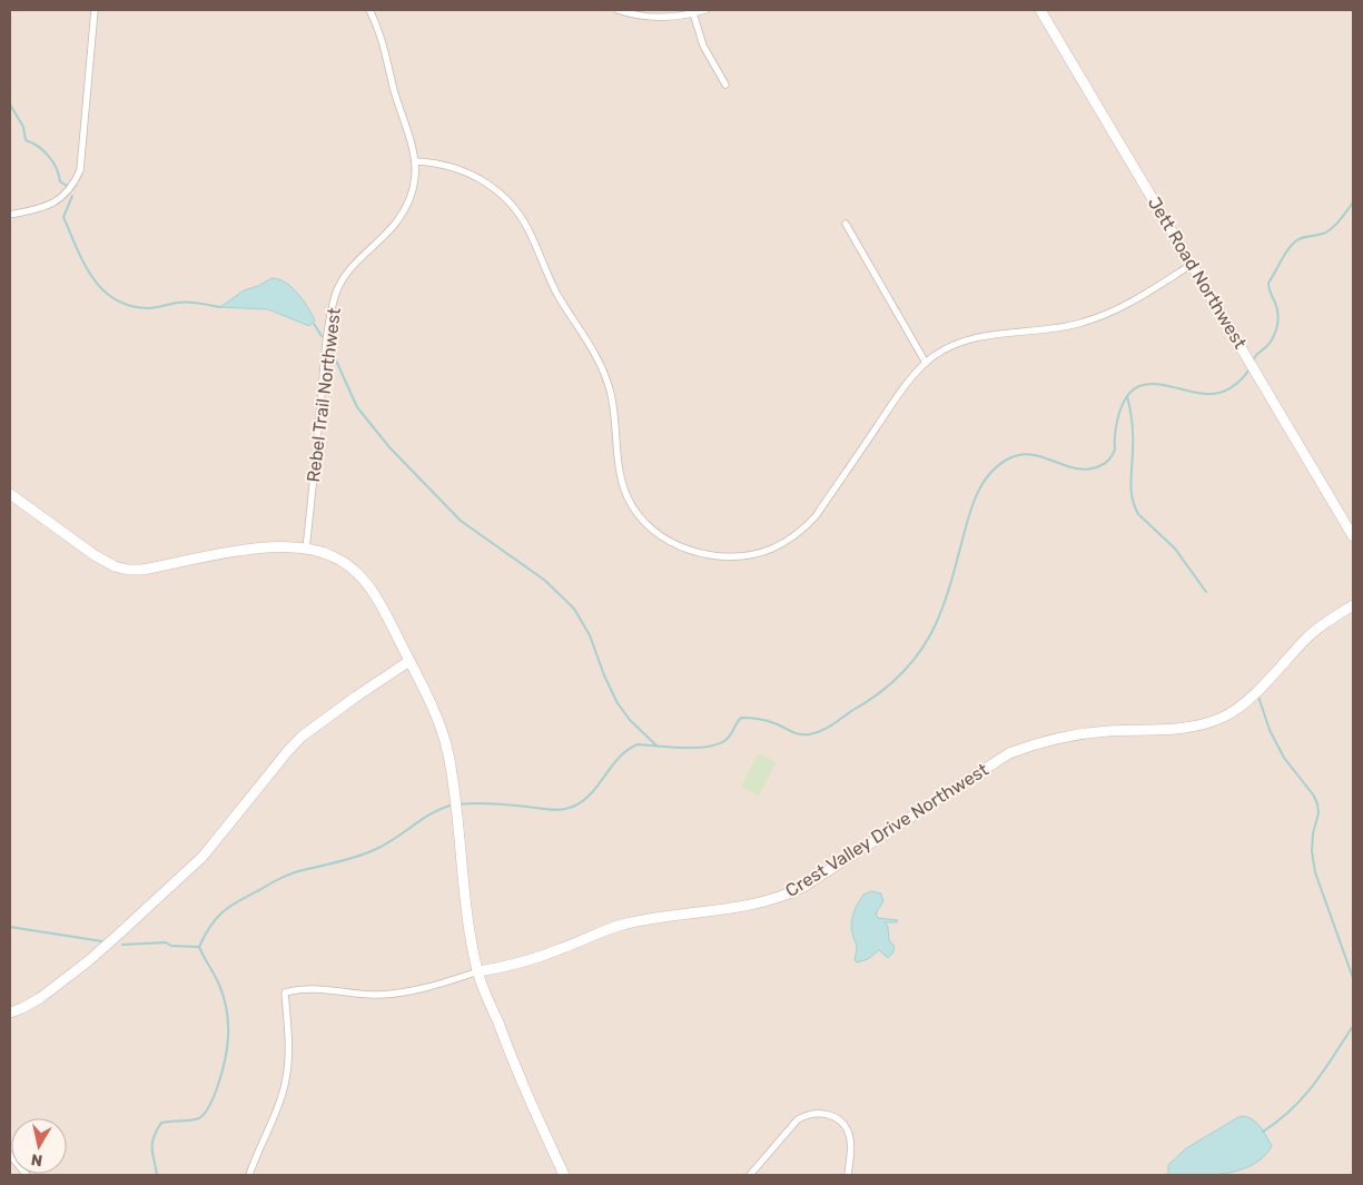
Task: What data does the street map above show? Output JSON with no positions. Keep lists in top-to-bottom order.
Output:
{
  "streets": {
    "street": ["Jett Road Northwest", "Rebel Trail Northwest", "Crest Valley Drive Northwest"]
  },
  "north": "bottom"
}
